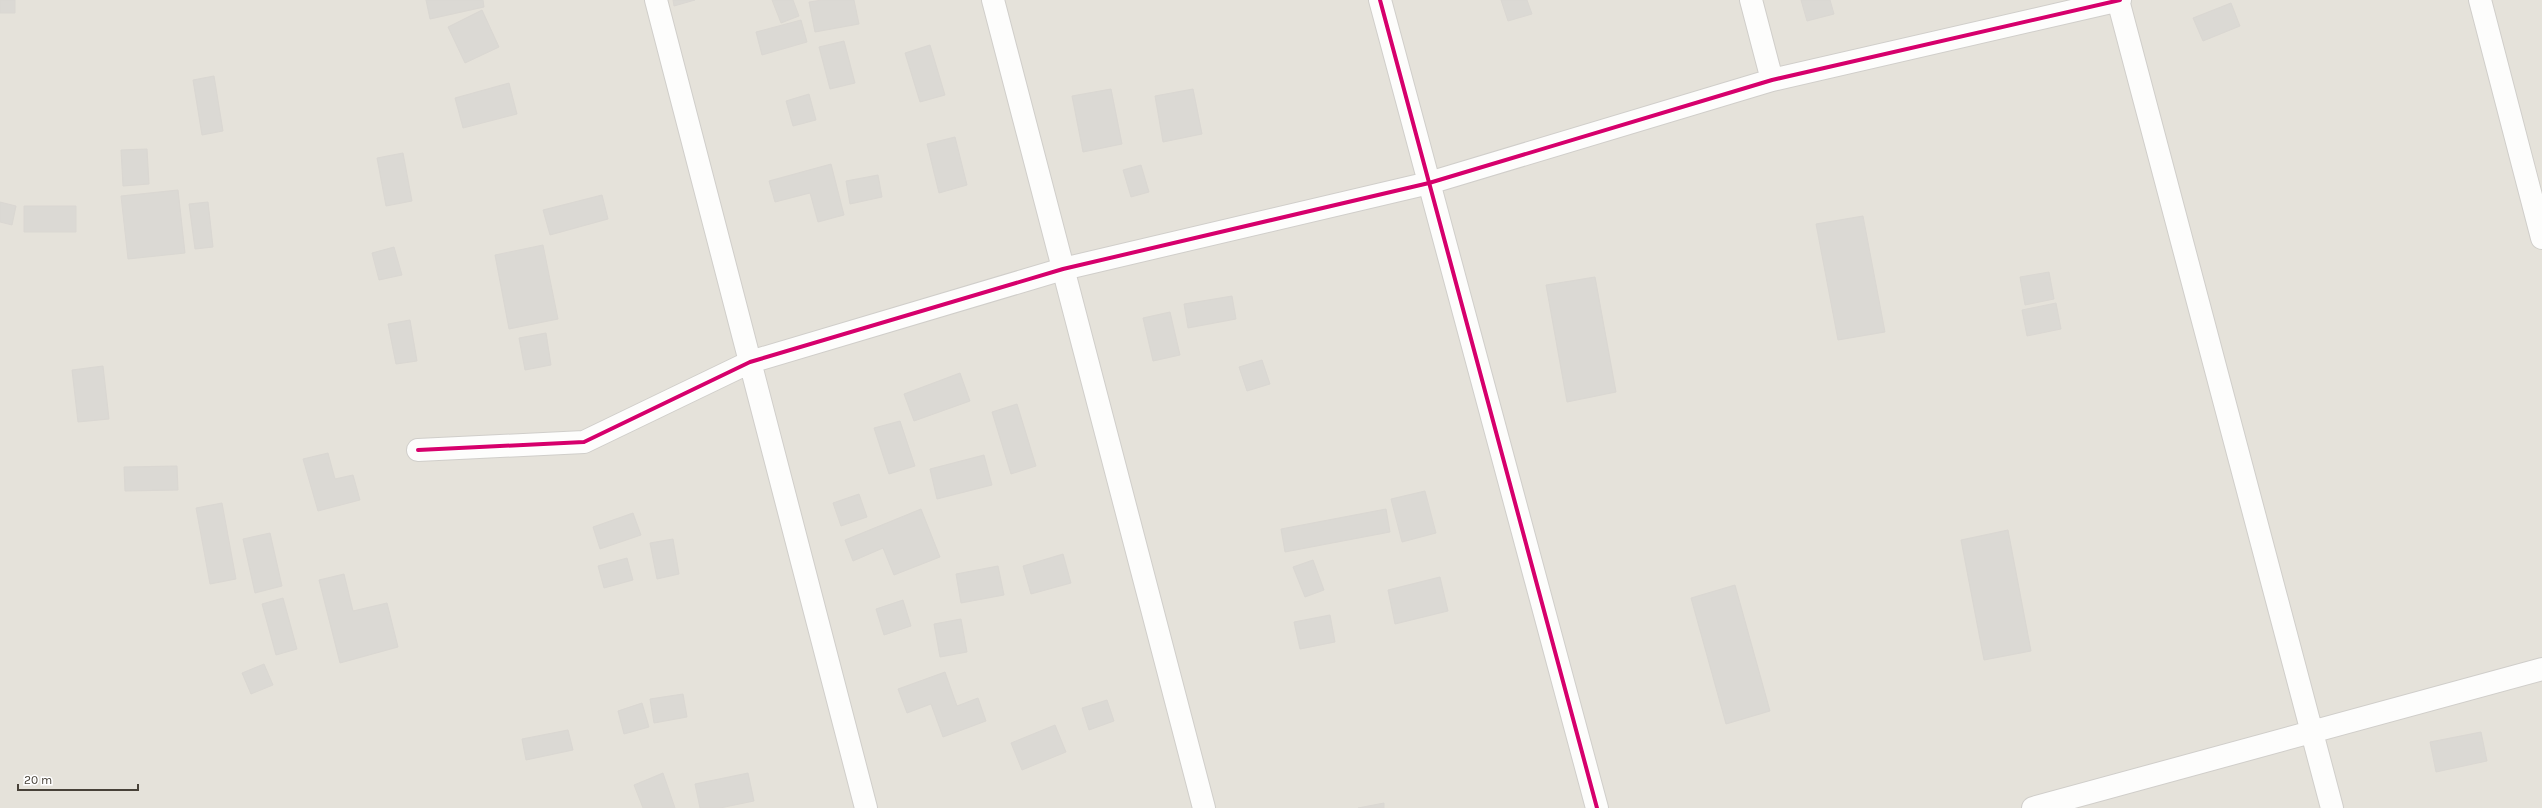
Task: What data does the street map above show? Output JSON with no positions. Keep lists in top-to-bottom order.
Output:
{
  "scale_bar": "20 m"
}
